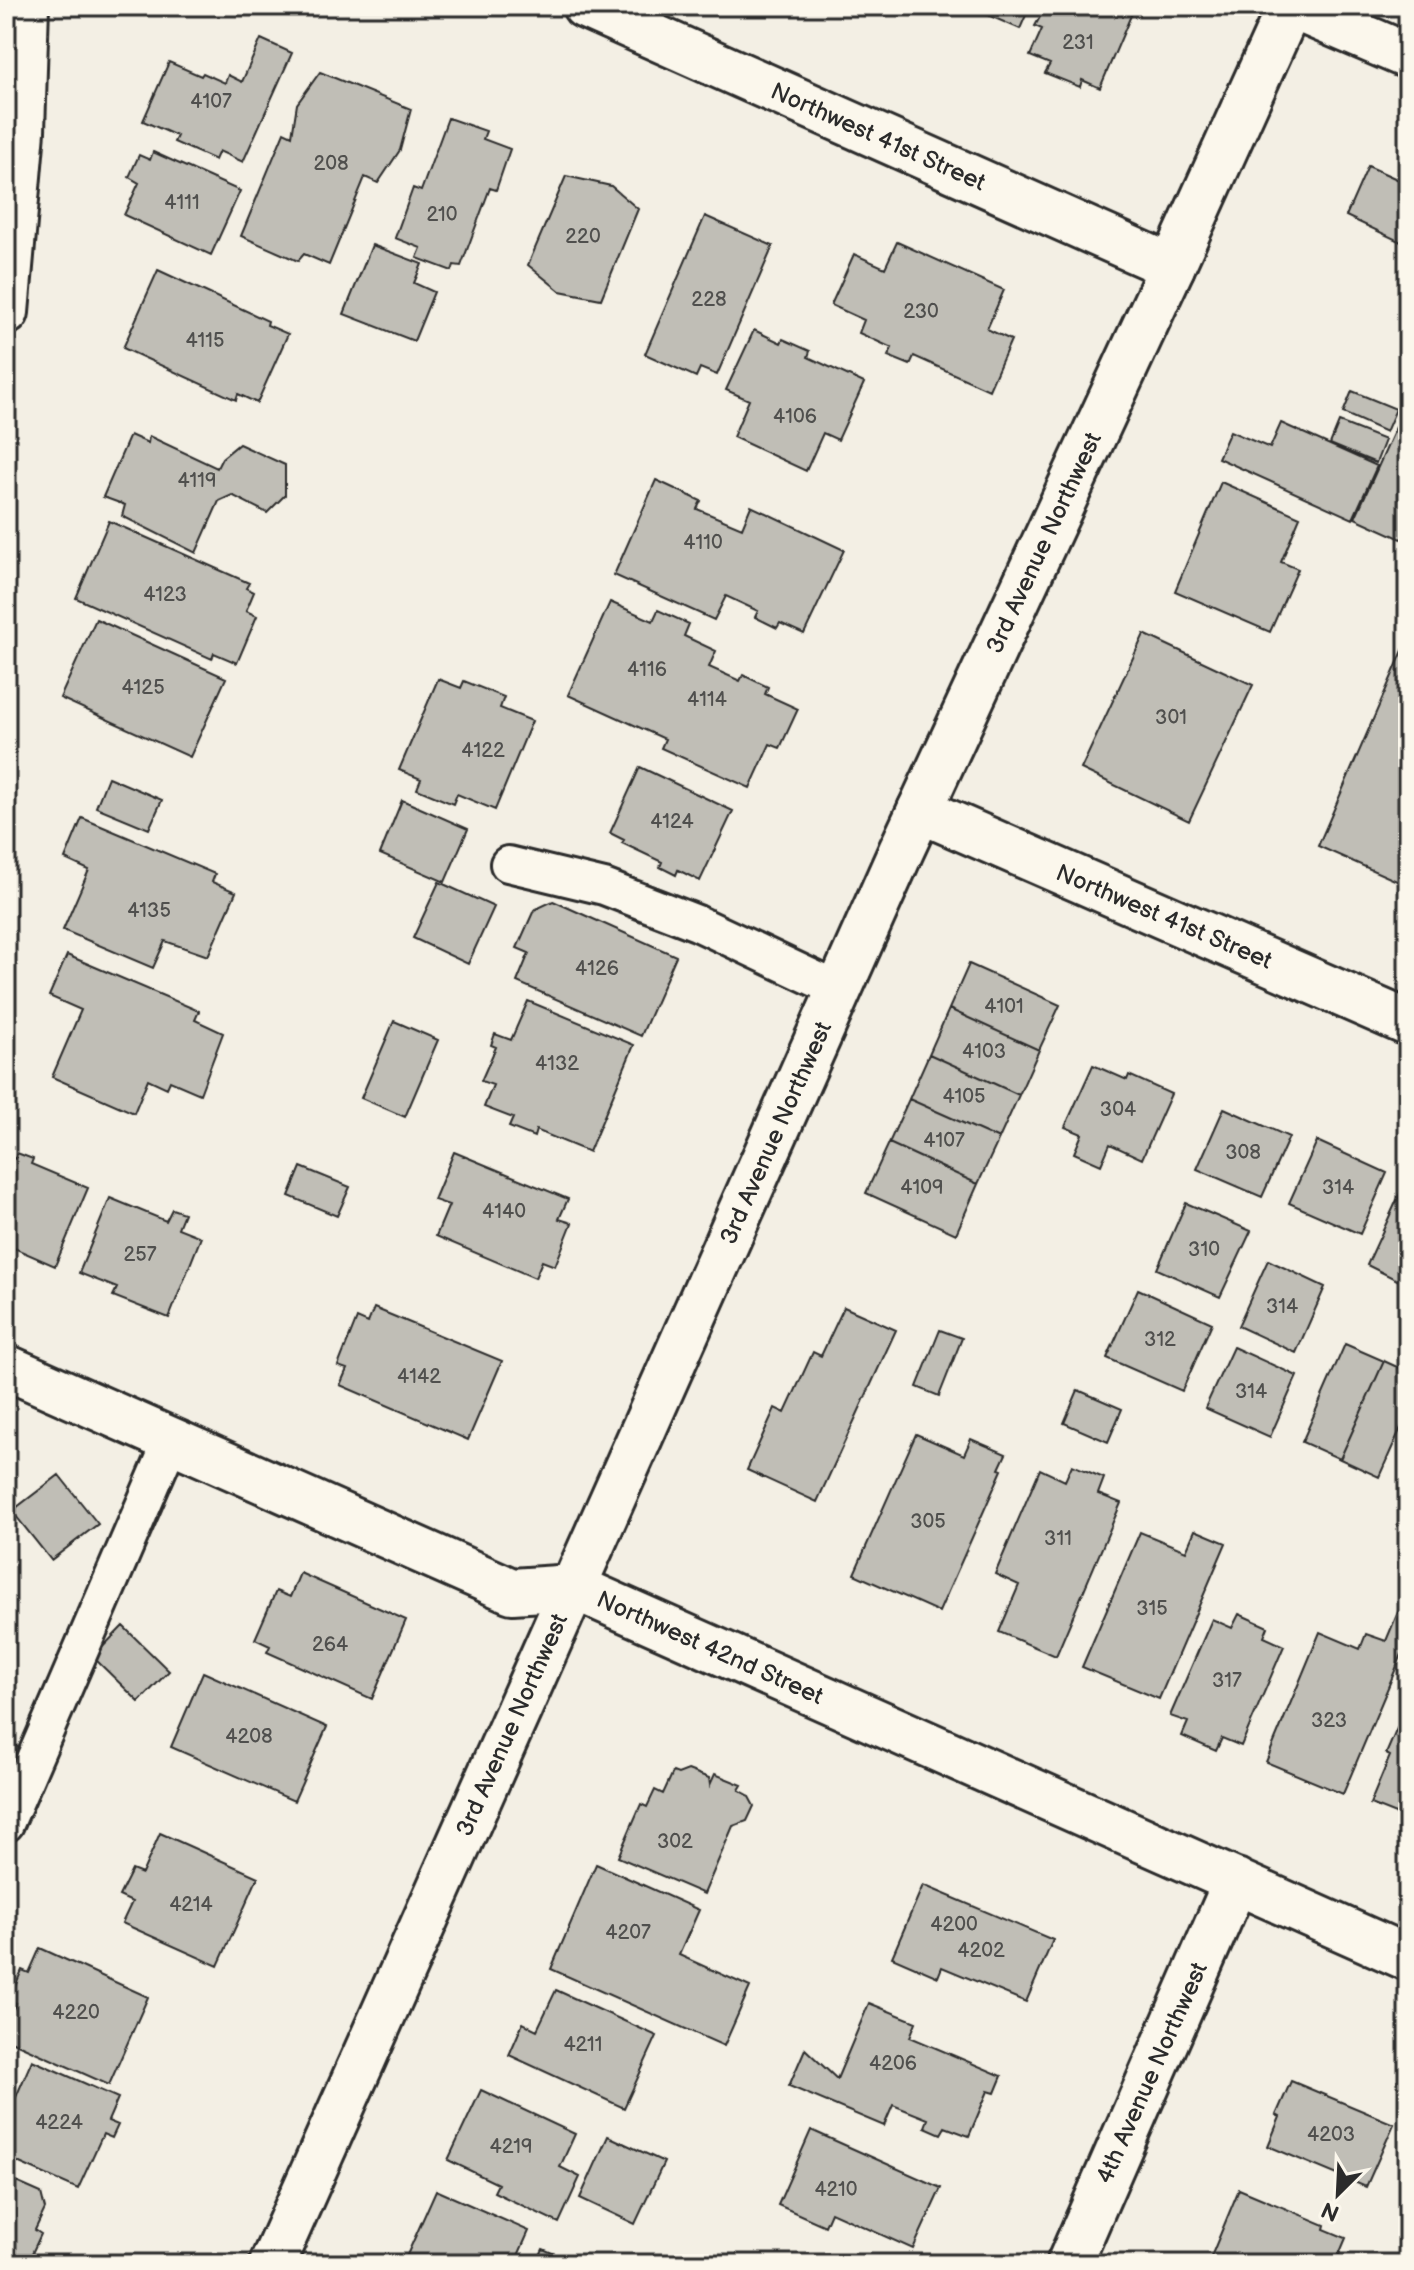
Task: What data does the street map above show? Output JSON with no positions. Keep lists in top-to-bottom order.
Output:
{
  "streets": {
    "street": [
      "Northwest 41st Street",
      "3rd Avenue Northwest",
      "Northwest 42nd Street",
      "4th Avenue Northwest"
    ]
  },
  "crossings": [
    ["Northwest 41st Street", "3rd Avenue Northwest"],
    ["3rd Avenue Northwest", "Northwest 42nd Street"],
    ["Northwest 42nd Street", "4th Avenue Northwest"]
  ],
  "house_numbers": [
    "231",
    "4107",
    "208",
    "4111",
    "210",
    "220",
    "228",
    "230",
    "4115",
    "4106",
    "4119",
    "4110",
    "4123",
    "4116",
    "4125",
    "4114",
    "301",
    "4122",
    "4124",
    "4135",
    "4126",
    "4101",
    "4103",
    "4132",
    "4105",
    "304",
    "4107",
    "308",
    "4109",
    "314",
    "4140",
    "310",
    "257",
    "314",
    "312",
    "4142",
    "314",
    "305",
    "311",
    "315",
    "264",
    "317",
    "323",
    "4208",
    "302",
    "4214",
    "4200",
    "4207",
    "4202",
    "4220",
    "4211",
    "4206",
    "4224",
    "4203",
    "4219",
    "4210"
  ],
  "north": "bottom left"
}
